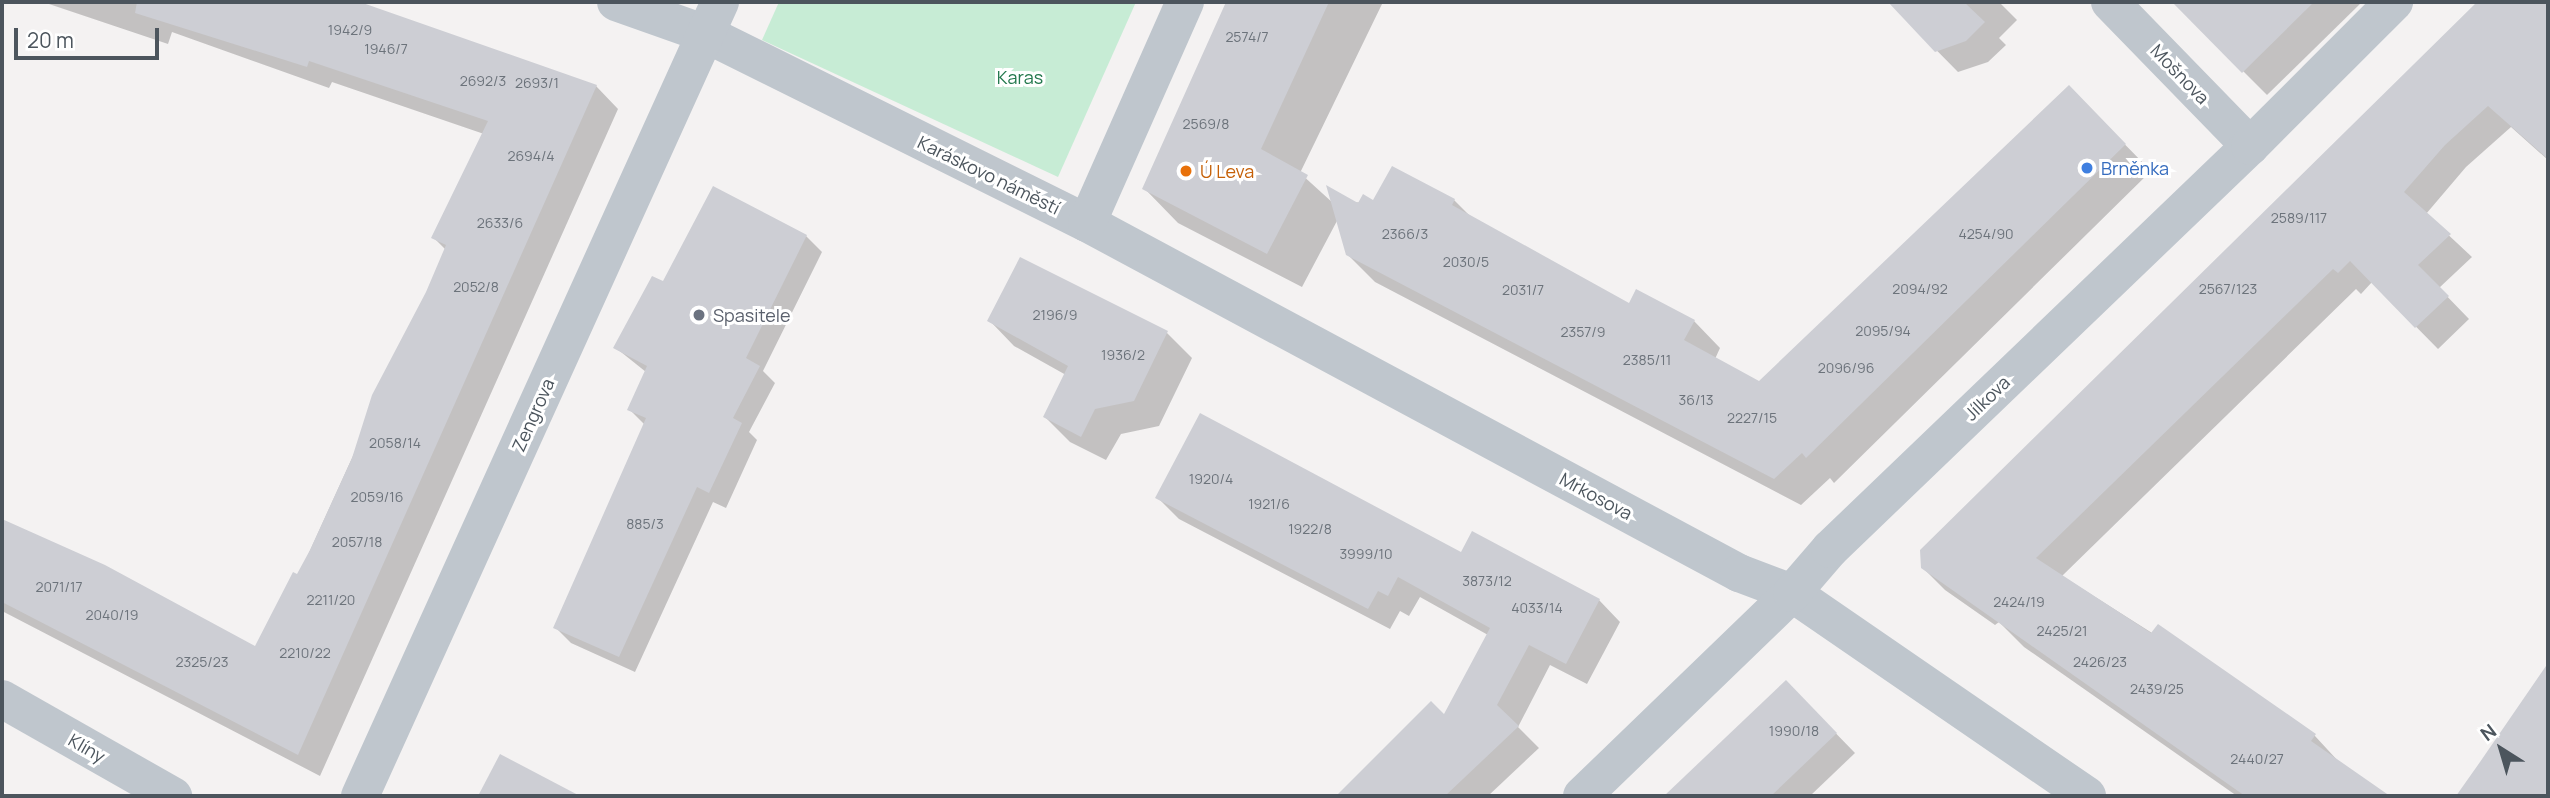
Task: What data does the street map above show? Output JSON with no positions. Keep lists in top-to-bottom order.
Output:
{
  "streets": {
    "street": [
      "Mošnova",
      "Karáskovo náměstí",
      "Jílkova",
      "Zengrova",
      "Mrkosova",
      "Klíny"
    ]
  },
  "crossings": [
    ["Mošnova", "Jílkova"],
    ["Karáskovo náměstí", "Zengrova"],
    ["Karáskovo náměstí", "Mrkosova"],
    ["Jílkova", "Mrkosova"]
  ],
  "parks": ["Karas"],
  "places": ["Brněnka", "Ú Leva", "Spasitele"],
  "house_numbers": [
    "1942/9",
    "2574/7",
    "1946/7",
    "2692/3",
    "2693/1",
    "2569/8",
    "2694/4",
    "2589/117",
    "2633/6",
    "2366/3",
    "4254/90",
    "2030/5",
    "2052/8",
    "2094/92",
    "2567/123",
    "2031/7",
    "2196/9",
    "2095/94",
    "2357/9",
    "1936/2",
    "2385/11",
    "2096/96",
    "36/13",
    "2227/15",
    "2058/14",
    "1920/4",
    "2059/16",
    "1921/6",
    "885/3",
    "1922/8",
    "2057/18",
    "3999/10",
    "3873/12",
    "2071/17",
    "2211/20",
    "2424/19",
    "4033/14",
    "2040/19",
    "2425/21",
    "2210/22",
    "2325/23",
    "2426/23",
    "2439/25",
    "1990/18",
    "2440/27"
  ],
  "scale_bar": "20 m",
  "north": "top left"
}
